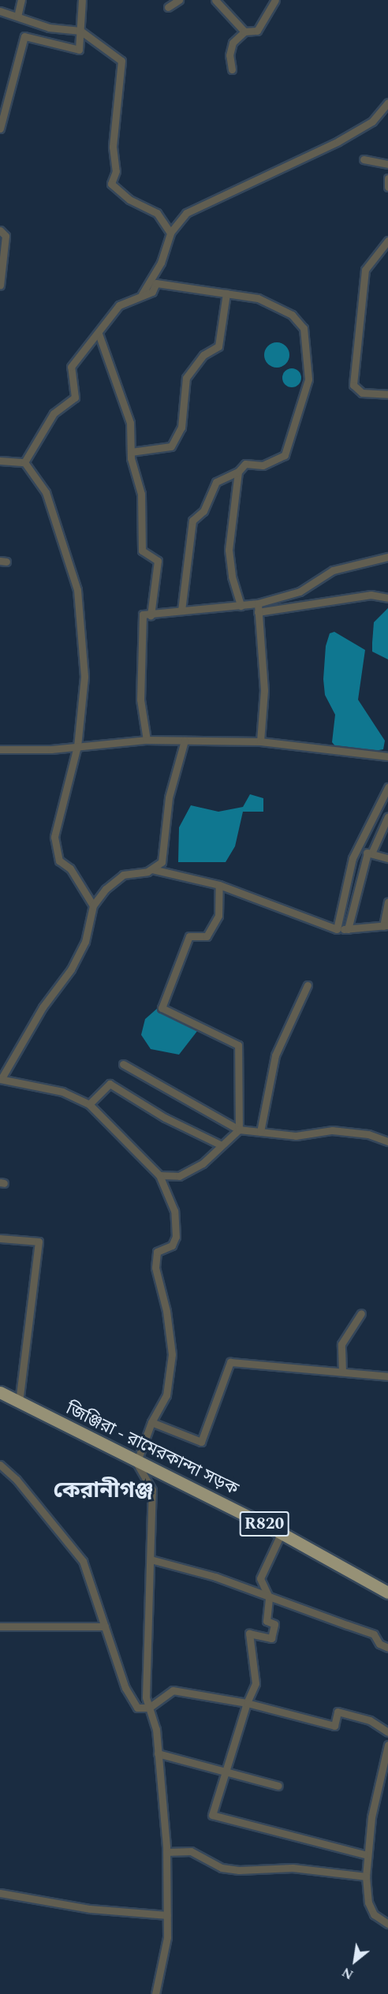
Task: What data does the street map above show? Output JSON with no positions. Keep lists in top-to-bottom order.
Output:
{
  "streets": {
    "main road": ["জিঞ্জিরা - রামেরকান্দা সড়ক", "R820"]
  },
  "districts": ["কেরানীগঞ্জ"],
  "north": "bottom left"
}
